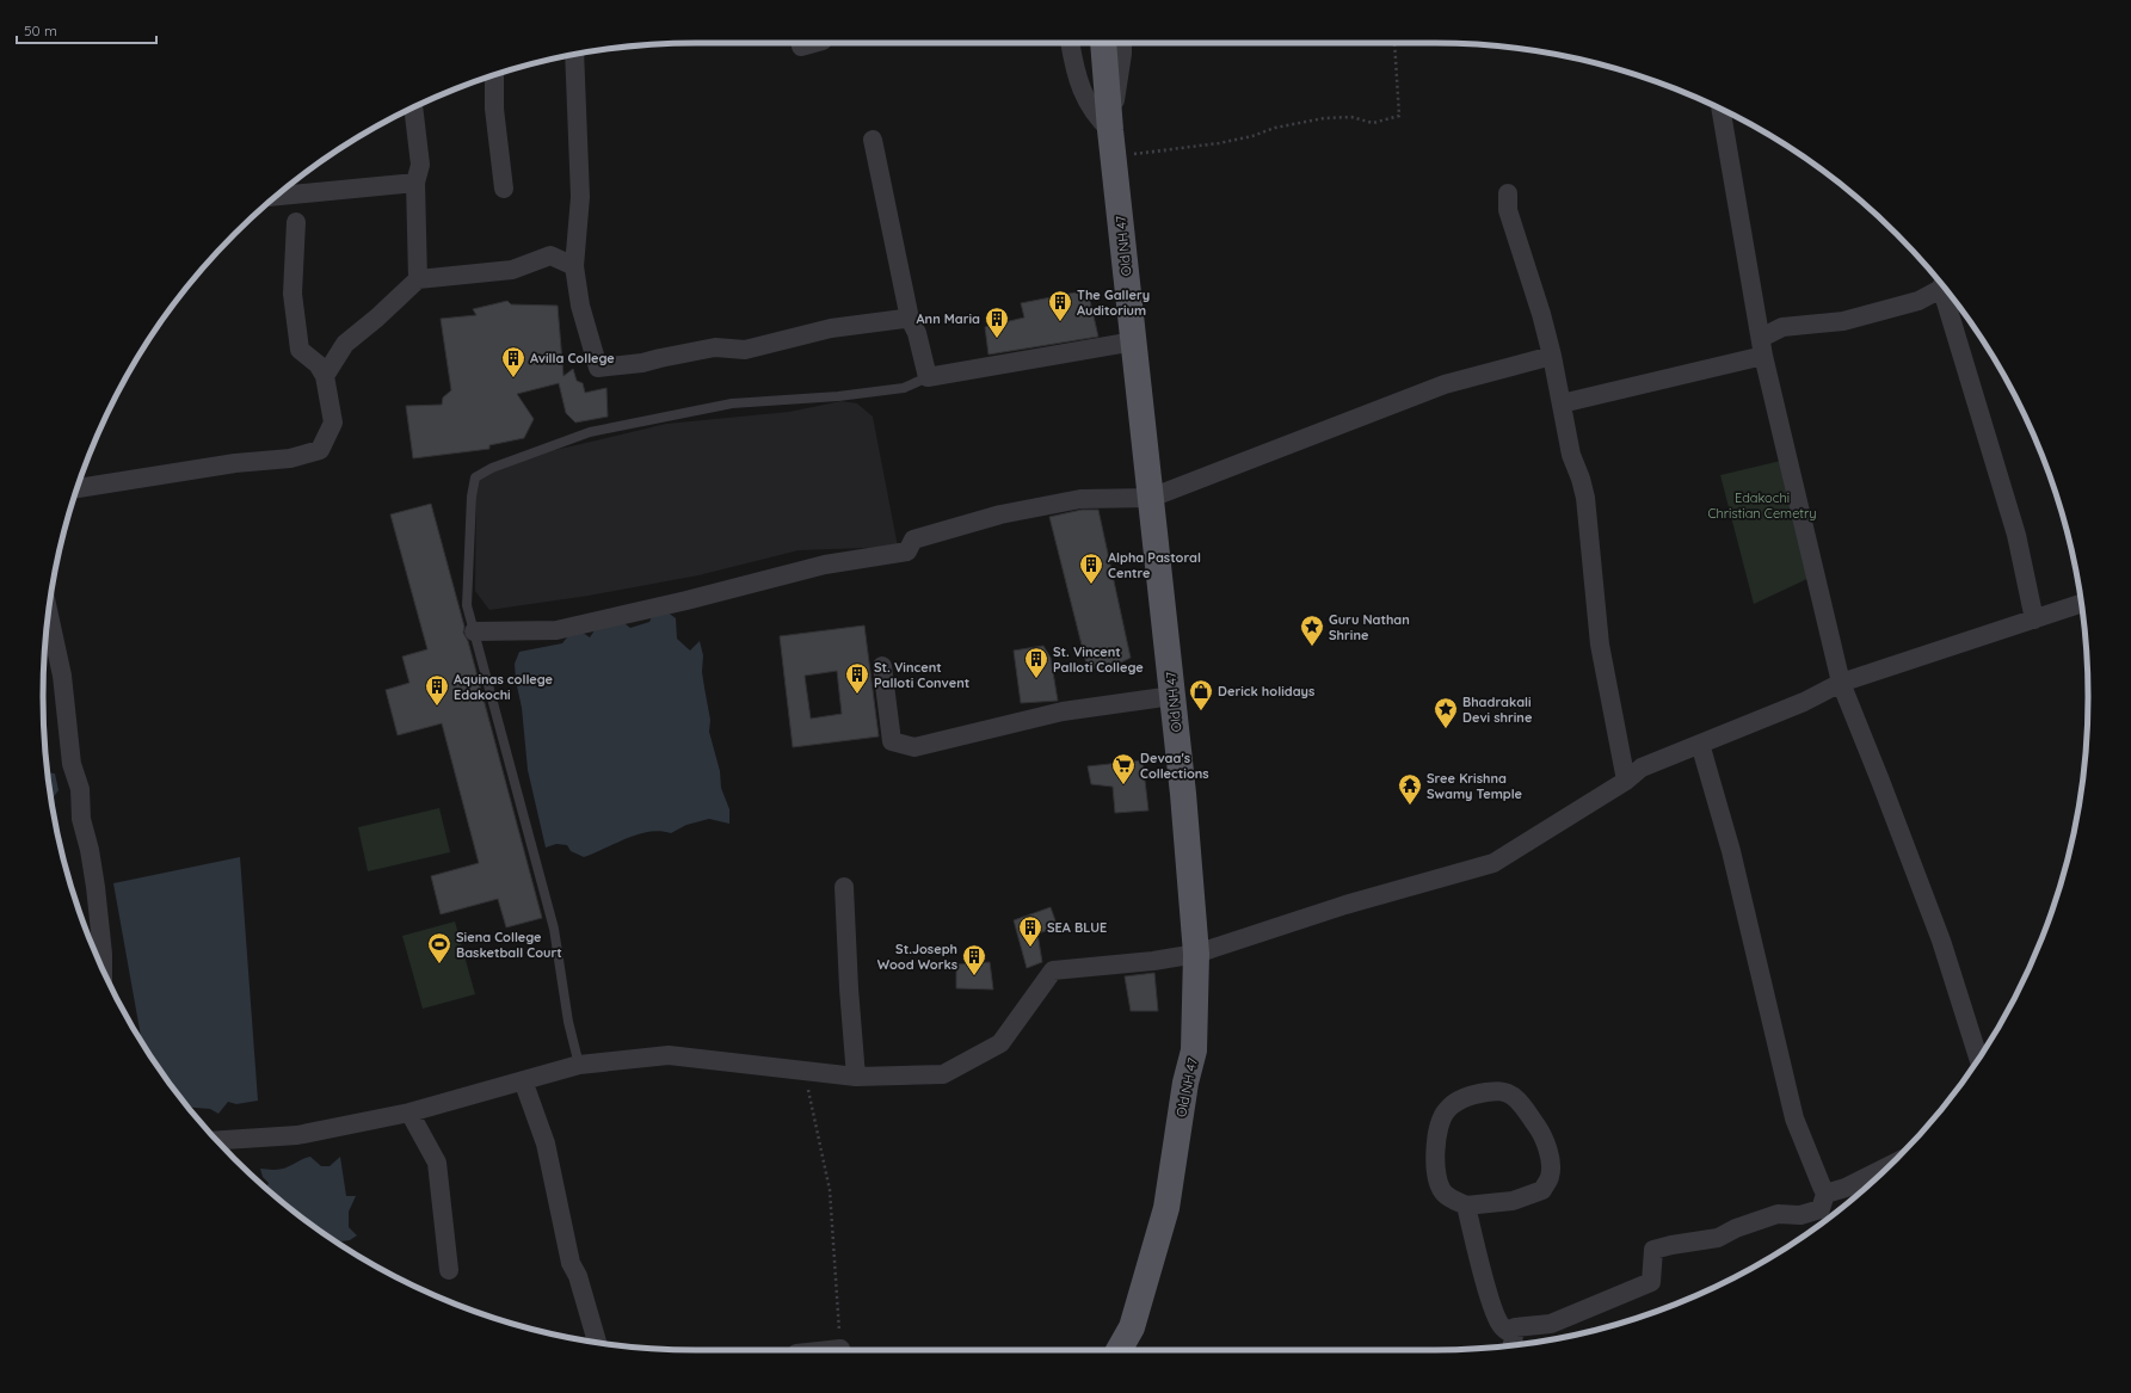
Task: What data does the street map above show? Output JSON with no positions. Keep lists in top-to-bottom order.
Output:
{
  "streets": {
    "main road": ["Old NH 47"]
  },
  "parks": ["Edakochi Christian Cemetry"],
  "places": {
    "building": [
      "The Gallery Auditorium",
      "Ann Maria",
      "Avilla College",
      "Alpha Pastoral Centre",
      "St. Vincent Palloti College",
      "St. Vincent Palloti Convent",
      "Aquinas college Edakochi",
      "SEA BLUE",
      "St.Joseph Wood Works"
    ],
    "place": ["Guru Nathan Shrine", "Bhadrakali Devi shrine"],
    "shop": ["Derick holidays"],
    "supermarket": ["Devaa's Collections"],
    "temple": ["Sree Krishna Swamy Temple"],
    "sports": ["Siena College Basketball Court"]
  },
  "scale_bar": "50 m"
}
